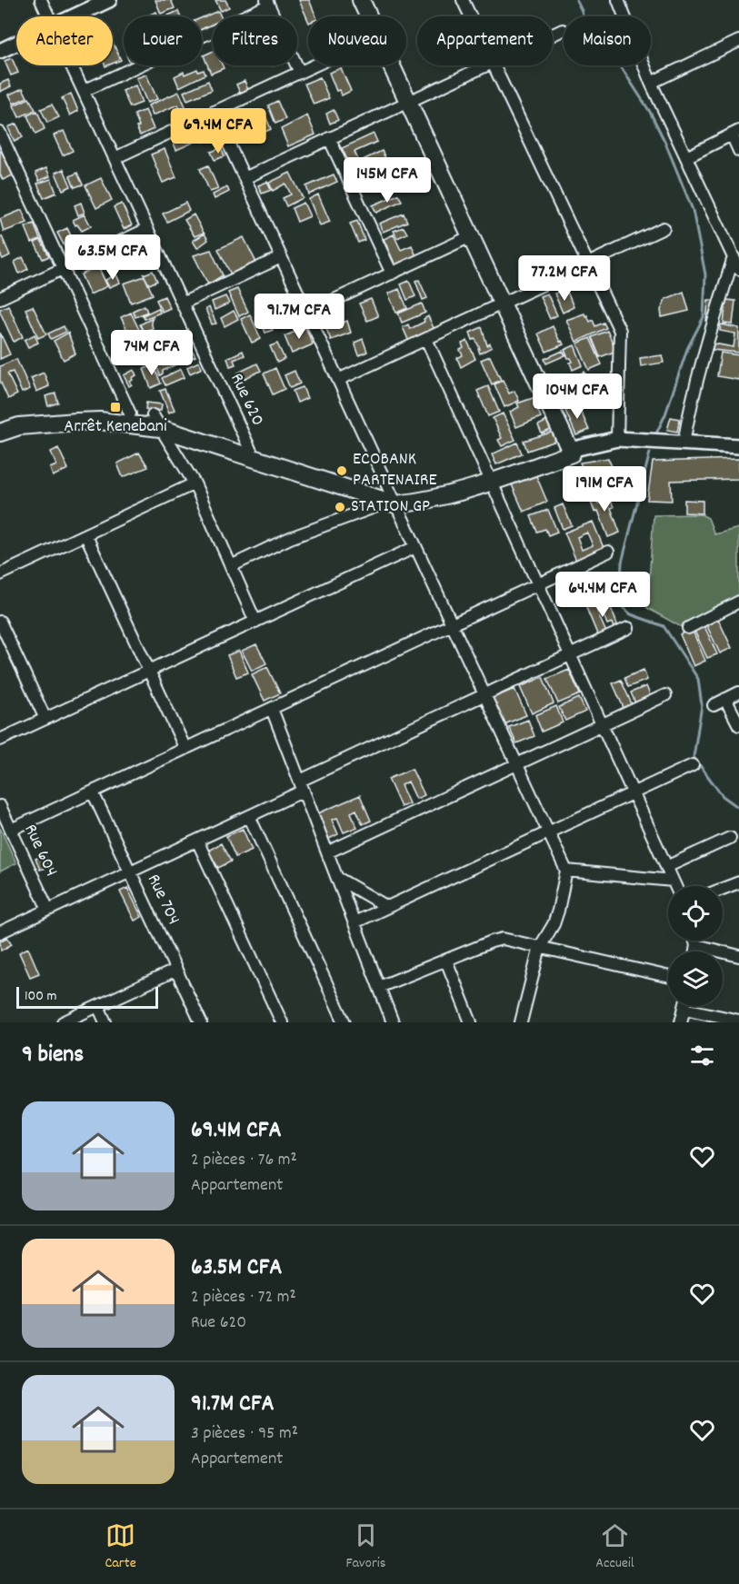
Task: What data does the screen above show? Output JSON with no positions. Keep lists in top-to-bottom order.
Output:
{
  "streets": {
    "street": ["Rue 620", "Rue 604", "Rue 704"]
  },
  "places": {
    "transit": ["Arrêt Kenebani"],
    "other": ["ECOBANK PARTENAIRE", "STATION GP"]
  },
  "scale_bar": "100 m",
  "page": {
    "chip": [
      "Acheter",
      "Louer",
      "Filtres",
      "Nouveau",
      "Appartement",
      "Maison"
    ],
    "price": [
      "69.4M CFA",
      "145M CFA",
      "63.5M CFA",
      "77.2M CFA",
      "91.7M CFA",
      "74M CFA",
      "104M CFA",
      "191M CFA",
      "64.4M CFA"
    ],
    "scale": "100 m",
    "heading": "9 biens",
    "list": [
      {
        "name": "69.4M CFA",
        "note": "2 pièces · 76 m² · Appartement"
      },
      {
        "name": "63.5M CFA",
        "note": "2 pièces · 72 m² · Rue 620"
      },
      {
        "name": "91.7M CFA",
        "note": "3 pièces · 95 m² · Appartement"
      }
    ],
    "tabs": ["Carte", "Favoris", "Accueil"]
  }
}
